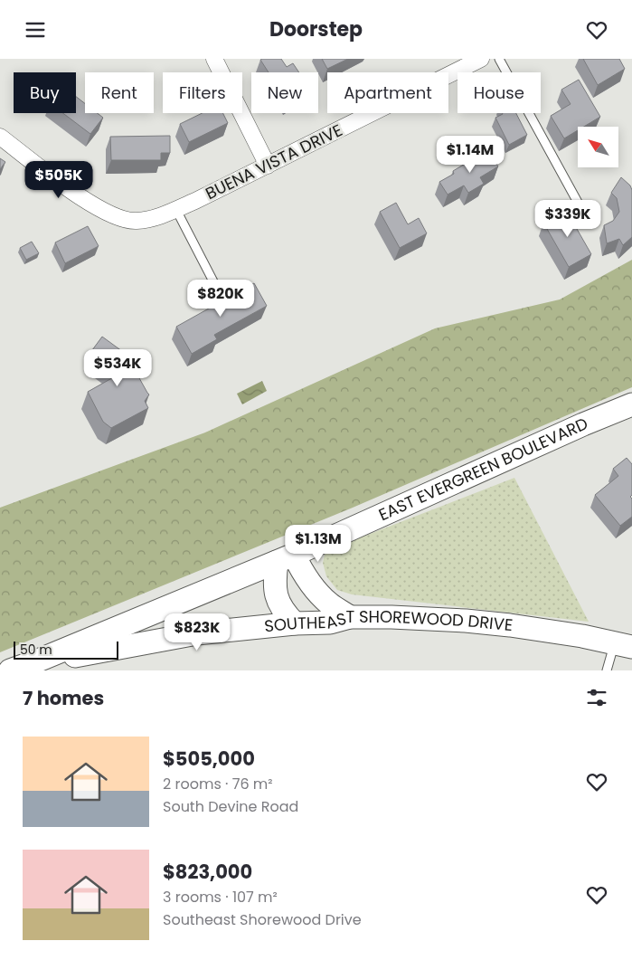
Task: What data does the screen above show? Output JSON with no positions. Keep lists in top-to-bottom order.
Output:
{
  "streets": {
    "street": ["BUENA VISTA DRIVE", "EAST EVERGREEN BOULEVARD", "SOUTHEAST SHOREWOOD DRIVE"]
  },
  "crossings": [
    ["EAST EVERGREEN BOULEVARD", "SOUTHEAST SHOREWOOD DRIVE"]
  ],
  "scale_bar": "50 m",
  "north": "top left",
  "page": {
    "header": "Doorstep",
    "chip": [
      "Buy",
      "Rent",
      "Filters",
      "New",
      "Apartment",
      "House"
    ],
    "price": [
      "$1.14M",
      "$505K",
      "$339K",
      "$820K",
      "$534K",
      "$1.13M",
      "$823K"
    ],
    "scale": "50 m",
    "heading": "7 homes",
    "list": [
      {
        "name": "$505,000",
        "note": "2 rooms · 76 m² · South Devine Road"
      },
      {
        "name": "$823,000",
        "note": "3 rooms · 107 m² · Southeast Shorewood Drive"
      }
    ]
  }
}
